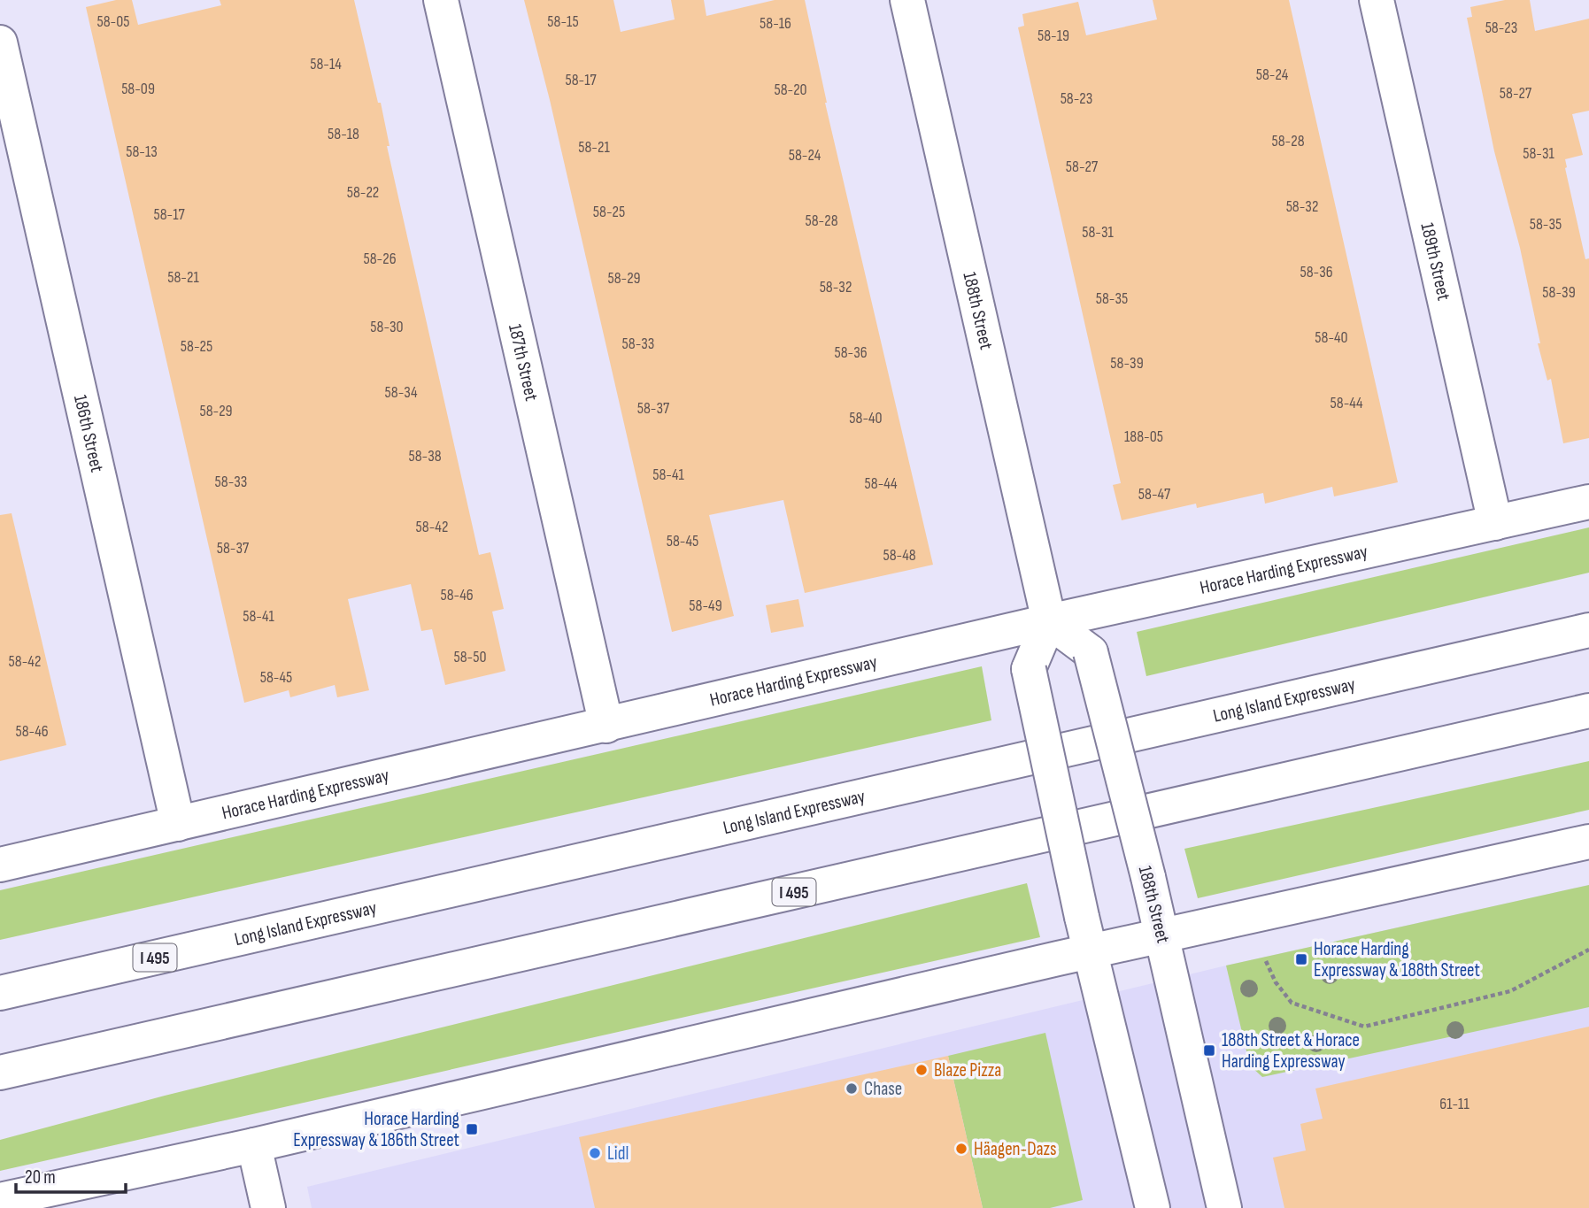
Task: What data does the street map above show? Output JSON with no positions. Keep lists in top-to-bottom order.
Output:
{
  "streets": {
    "main road": [
      "189th Street",
      "188th Street",
      "187th Street",
      "186th Street",
      "Horace Harding Expressway",
      "Long Island Expressway",
      "I 495"
    ]
  },
  "crossings": [
    ["189th Street", "Horace Harding Expressway"],
    ["188th Street", "Horace Harding Expressway"],
    ["187th Street", "Horace Harding Expressway"],
    ["186th Street", "Horace Harding Expressway"]
  ],
  "places": {
    "transit": ["Horace Harding Expressway & 188th Street", "188th Street & Horace Harding Expressway", "Horace Harding Expressway & 186th Street"],
    "other": [
      "Blaze Pizza",
      "Chase",
      "Häagen-Dazs",
      "Lidl"
    ]
  },
  "house_numbers": [
    "58-05",
    "58-15",
    "58-16",
    "58-23",
    "58-19",
    "58-14",
    "58-24",
    "58-17",
    "58-09",
    "58-20",
    "58-27",
    "58-23",
    "58-18",
    "58-28",
    "58-21",
    "58-13",
    "58-31",
    "58-24",
    "58-27",
    "58-22",
    "58-32",
    "58-25",
    "58-17",
    "58-28",
    "58-35",
    "58-31",
    "58-26",
    "58-36",
    "58-21",
    "58-29",
    "58-32",
    "58-39",
    "58-35",
    "58-30",
    "58-40",
    "58-33",
    "58-25",
    "58-36",
    "58-39",
    "58-34",
    "58-44",
    "58-37",
    "58-29",
    "58-40",
    "188-05",
    "58-38",
    "58-41",
    "58-33",
    "58-44",
    "58-47",
    "58-42",
    "58-45",
    "58-37",
    "58-48",
    "58-46",
    "58-49",
    "58-41",
    "58-50",
    "58-42",
    "58-45",
    "58-46",
    "61-11"
  ],
  "scale_bar": "20 m"
}
